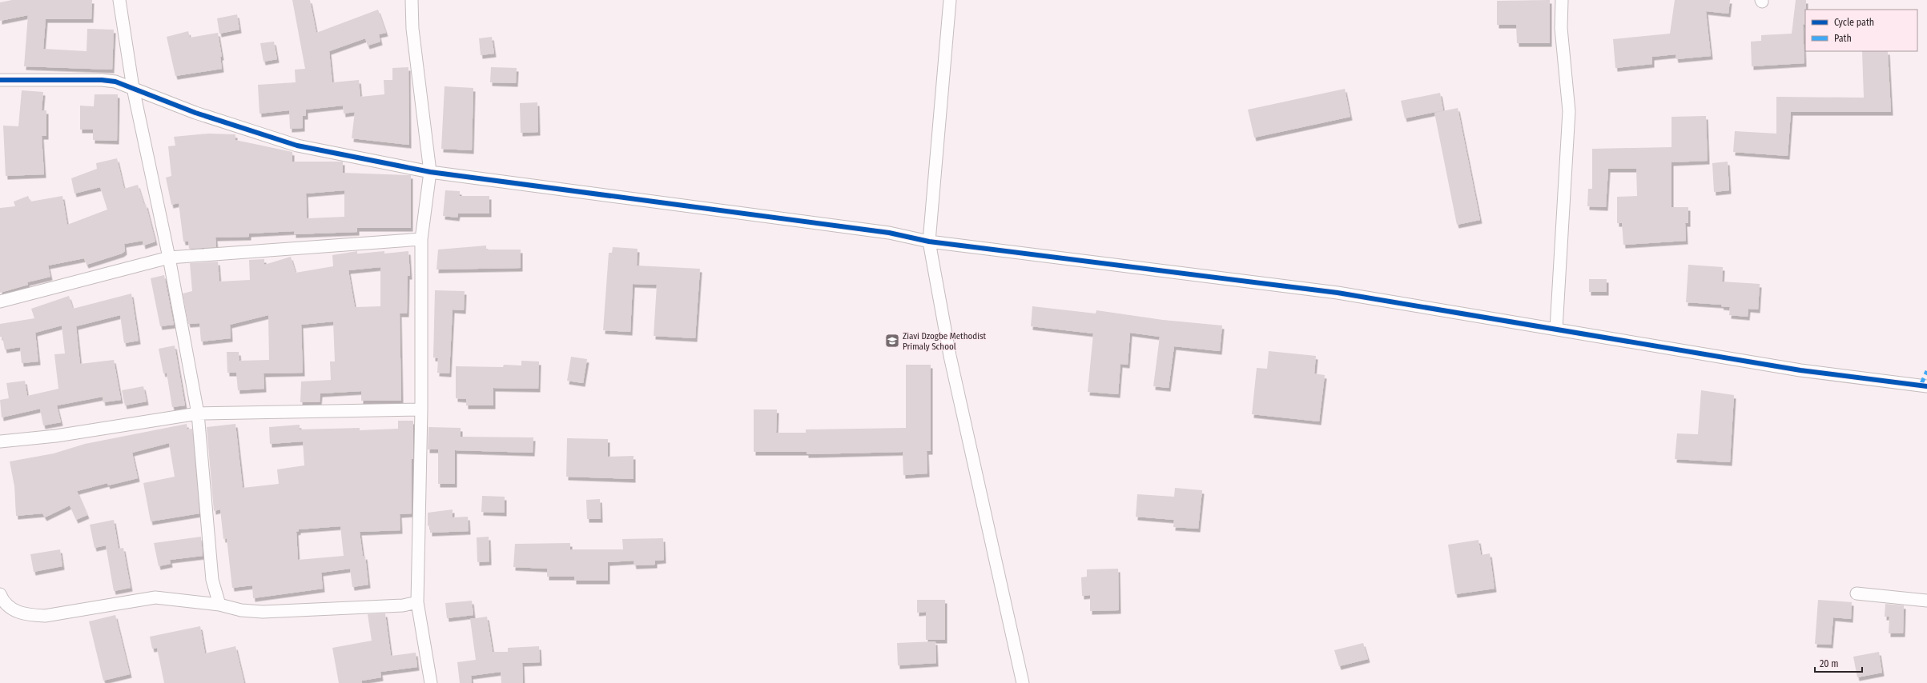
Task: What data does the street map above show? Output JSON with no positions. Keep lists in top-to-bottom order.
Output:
{
  "places": {
    "school or university": ["Ziavi Dzogbe Methodist Primaly School"]
  },
  "legend": ["Cycle path", "Path"],
  "scale_bar": "20 m"
}
